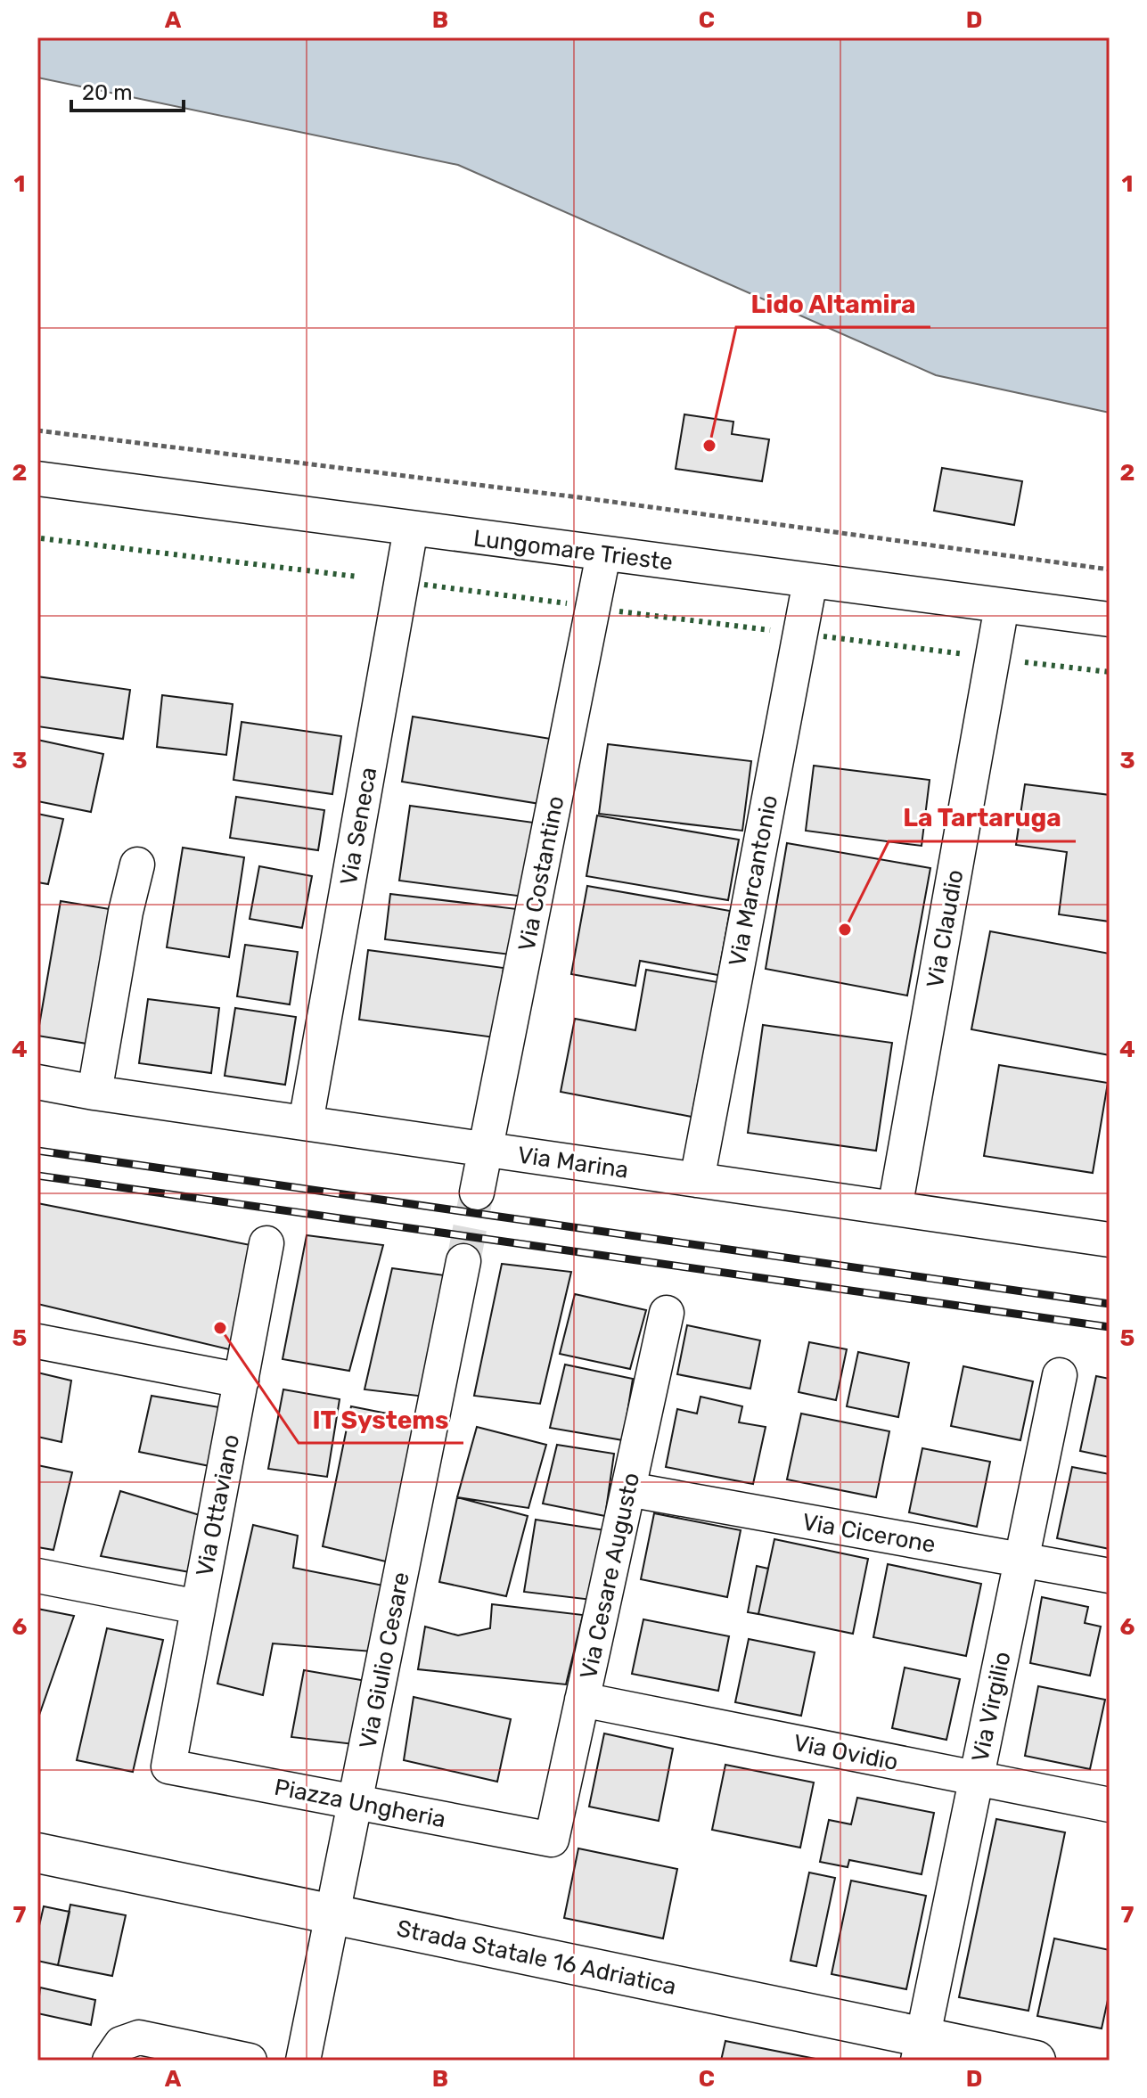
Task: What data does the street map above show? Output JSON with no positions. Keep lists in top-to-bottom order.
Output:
{
  "streets": {
    "main road": ["Strada Statale 16 Adriatica"],
    "street": [
      "Lungomare Trieste",
      "Via Seneca",
      "Via Costantino",
      "Via Marcantonio",
      "Via Claudio",
      "Via Marina",
      "Via Ottaviano",
      "Via Cicerone",
      "Via Cesare Augusto",
      "Via Giulio Cesare",
      "Via Virgilio",
      "Via Ovidio",
      "Piazza Ungheria"
    ]
  },
  "crossings": [
    ["Lungomare Trieste", "Via Seneca"],
    ["Lungomare Trieste", "Via Costantino"],
    ["Lungomare Trieste", "Via Marcantonio"],
    ["Lungomare Trieste", "Via Claudio"],
    ["Via Seneca", "Via Marina"],
    ["Via Costantino", "Via Marina"],
    ["Via Marcantonio", "Via Marina"],
    ["Via Claudio", "Via Marina"],
    ["Via Ottaviano", "Piazza Ungheria"],
    ["Via Cicerone", "Via Cesare Augusto"],
    ["Via Cicerone", "Via Virgilio"],
    ["Via Cesare Augusto", "Via Ovidio"],
    ["Via Cesare Augusto", "Piazza Ungheria"],
    ["Via Giulio Cesare", "Piazza Ungheria"],
    ["Via Giulio Cesare", "Strada Statale 16 Adriatica"],
    ["Via Virgilio", "Via Ovidio"],
    ["Via Virgilio", "Strada Statale 16 Adriatica"]
  ],
  "places": ["Lido Altamira", "La Tartaruga", "IT Systems"],
  "scale_bar": "20 m",
  "grid": {
    "columns": [
      "A",
      "B",
      "C",
      "D"
    ],
    "rows": [
      "1",
      "2",
      "3",
      "4",
      "5",
      "6",
      "7"
    ]
  }
}
